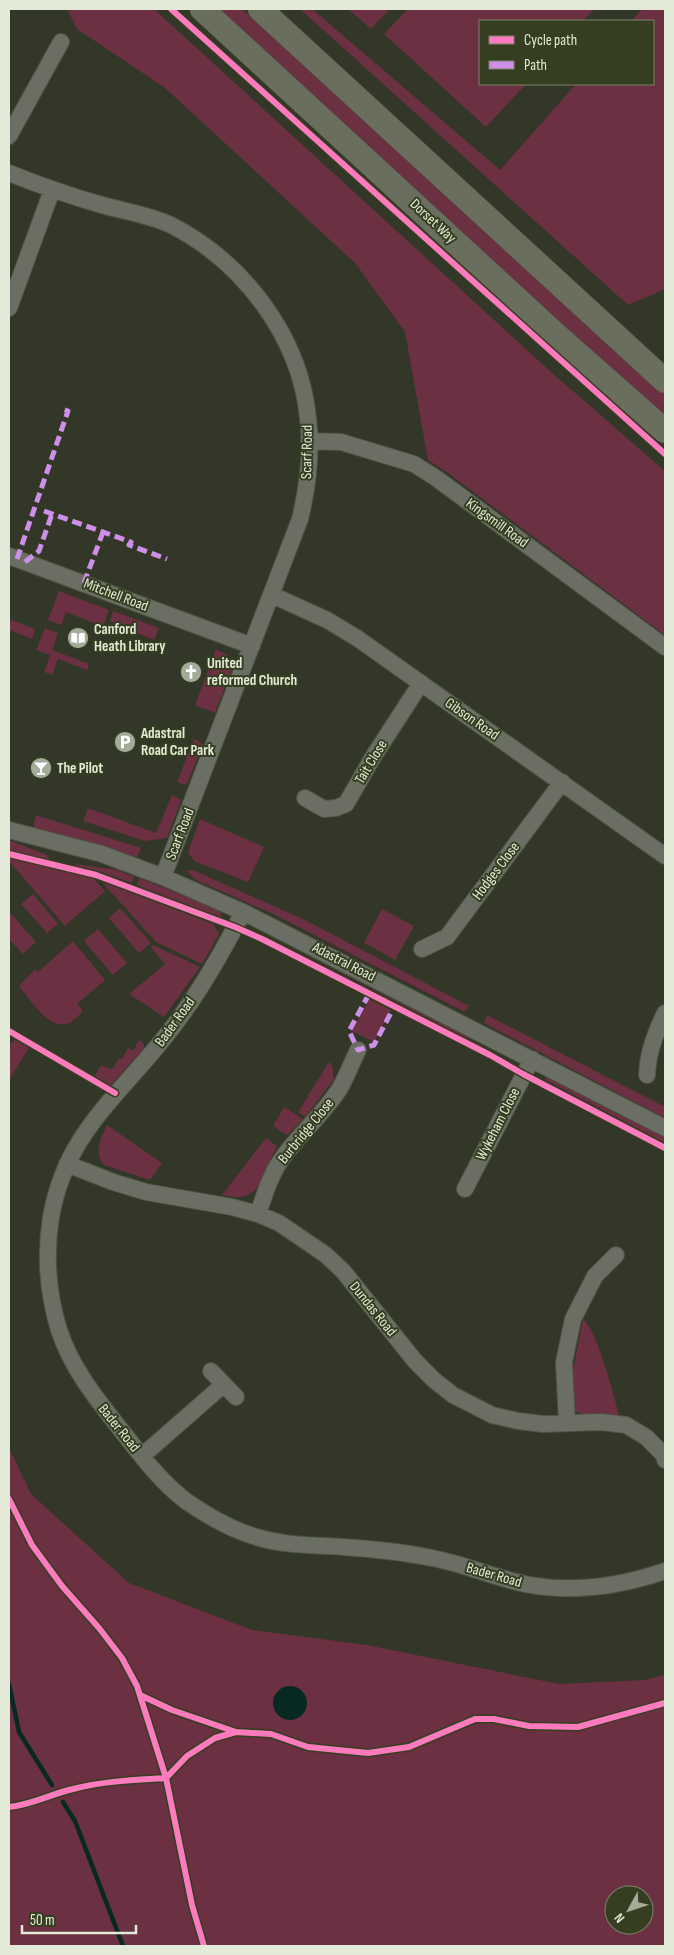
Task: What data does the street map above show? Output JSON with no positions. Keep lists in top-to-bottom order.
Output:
{
  "streets": {
    "highway": ["Dorset Way"],
    "street": [
      "Scarf Road",
      "Kingsmill Road",
      "Mitchell Road",
      "Gibson Road",
      "Tait Close",
      "Hodges Close",
      "Adastral Road",
      "Bader Road",
      "Wykeham Close",
      "Burbridge Close",
      "Dundas Road"
    ]
  },
  "crossings": [
    ["Scarf Road", "Kingsmill Road"],
    ["Scarf Road", "Mitchell Road"],
    ["Scarf Road", "Gibson Road"],
    ["Scarf Road", "Adastral Road"],
    ["Gibson Road", "Tait Close"],
    ["Gibson Road", "Hodges Close"],
    ["Adastral Road", "Bader Road"],
    ["Adastral Road", "Wykeham Close"],
    ["Bader Road", "Dundas Road"],
    ["Burbridge Close", "Dundas Road"]
  ],
  "places": {
    "library": ["Canford Heath Library"],
    "church": ["United reformed Church"],
    "parking": ["Adastral Road Car Park"],
    "bar": ["The Pilot"]
  },
  "legend": ["Cycle path", "Path"],
  "scale_bar": "50 m",
  "north": "bottom left"
}
